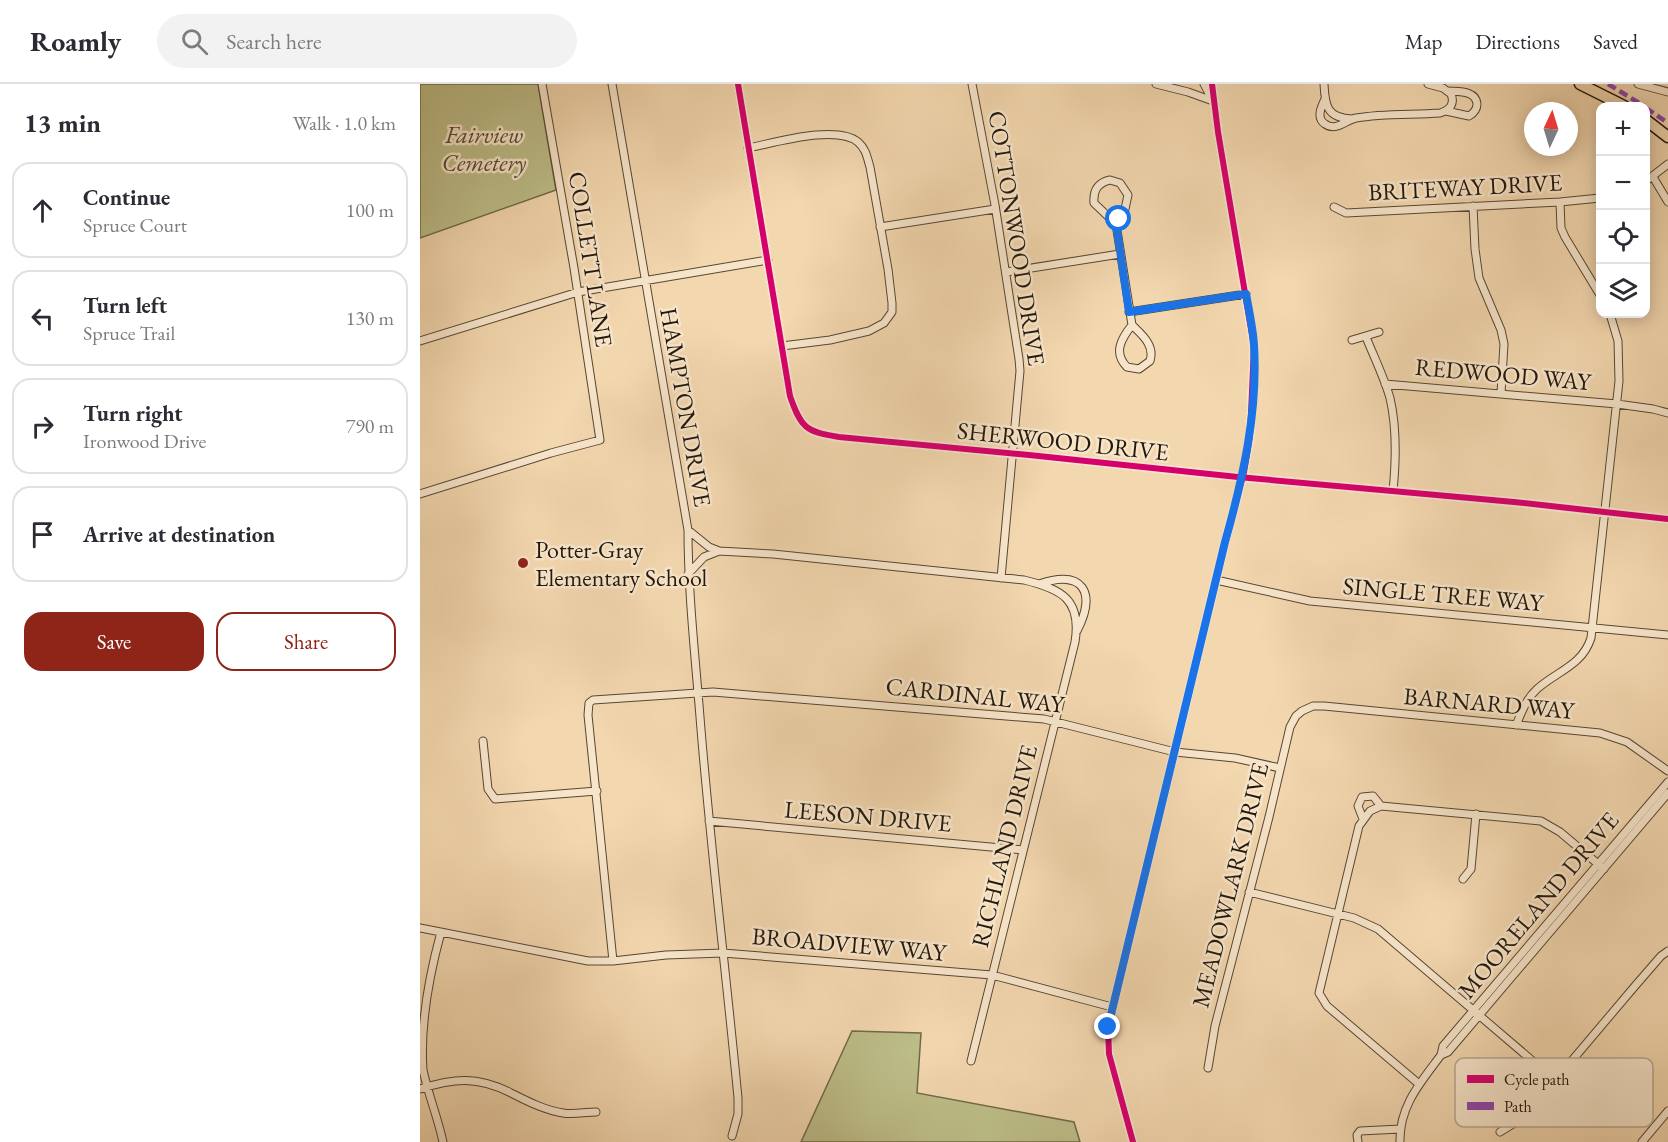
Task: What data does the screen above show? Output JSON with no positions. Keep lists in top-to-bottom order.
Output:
{
  "streets": {
    "street": [
      "BRITEWAY DRIVE",
      "COTTONWOOD DRIVE",
      "COLLETT LANE",
      "REDWOOD WAY",
      "HAMPTON DRIVE",
      "SHERWOOD DRIVE",
      "SINGLE TREE WAY",
      "CARDINAL WAY",
      "BARNARD WAY",
      "LEESON DRIVE",
      "RICHLAND DRIVE",
      "MEADOWLARK DRIVE",
      "MOORELAND DRIVE",
      "BROADVIEW WAY"
    ]
  },
  "crossings": [
    ["COTTONWOOD DRIVE", "SHERWOOD DRIVE"],
    ["HAMPTON DRIVE", "CARDINAL WAY"],
    ["HAMPTON DRIVE", "LEESON DRIVE"],
    ["HAMPTON DRIVE", "BROADVIEW WAY"],
    ["CARDINAL WAY", "RICHLAND DRIVE"],
    ["CARDINAL WAY", "MEADOWLARK DRIVE"],
    ["BARNARD WAY", "MEADOWLARK DRIVE"],
    ["LEESON DRIVE", "RICHLAND DRIVE"],
    ["RICHLAND DRIVE", "BROADVIEW WAY"]
  ],
  "parks": ["Fairview Cemetery"],
  "places": ["Potter-Gray Elementary School"],
  "legend": ["Cycle path", "Path"],
  "north": "top",
  "page": {
    "header": "Roamly",
    "search": "Search here",
    "nav": ["Map", "Directions", "Saved"],
    "heading": ["13 min", "Walk · 1.0 km"],
    "map_buttons": ["+", "−"],
    "list": [
      ["Continue", "Spruce Court", "100 m"],
      ["Turn left", "Spruce Trail", "130 m"],
      ["Turn right", "Ironwood Drive", "790 m"],
      "Arrive at destination"
    ],
    "buttons": ["Save", "Share"]
  }
}
